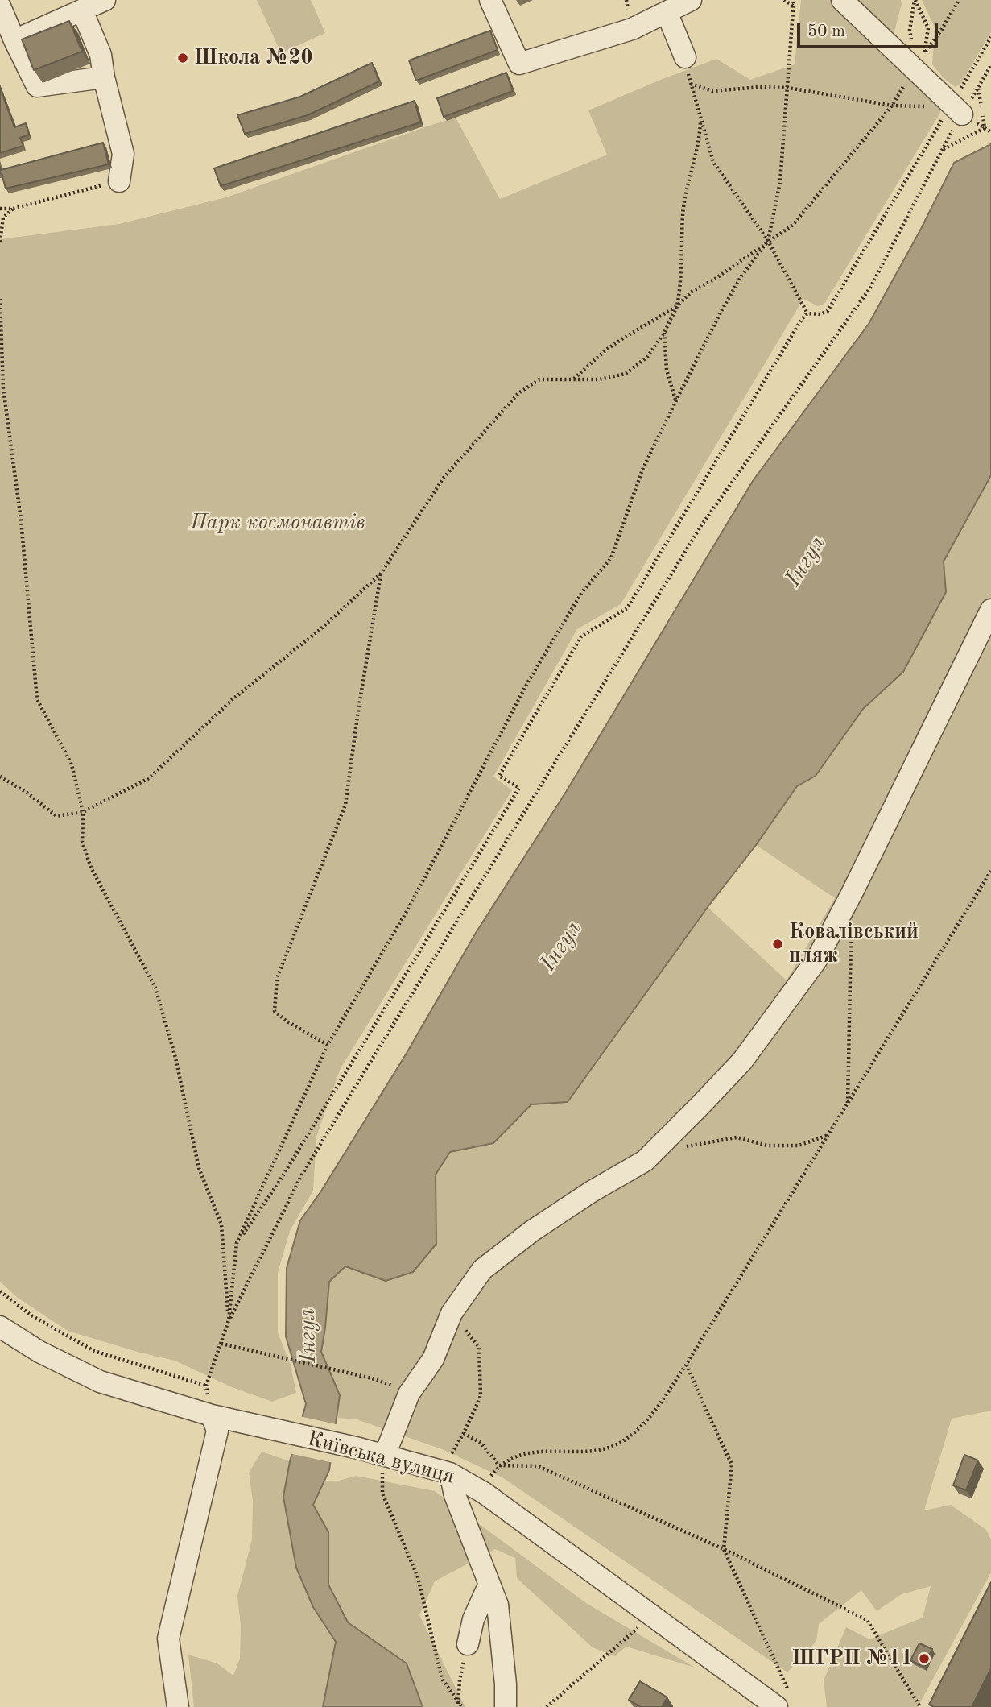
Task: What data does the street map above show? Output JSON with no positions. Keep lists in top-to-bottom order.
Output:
{
  "streets": {
    "street": ["Київська вулиця"]
  },
  "water": ["Інгул"],
  "parks": ["Парк космонавтів"],
  "places": ["Школа №20", "Ковалівський пляж", "ШГРП №11"],
  "scale_bar": "50 m"
}
